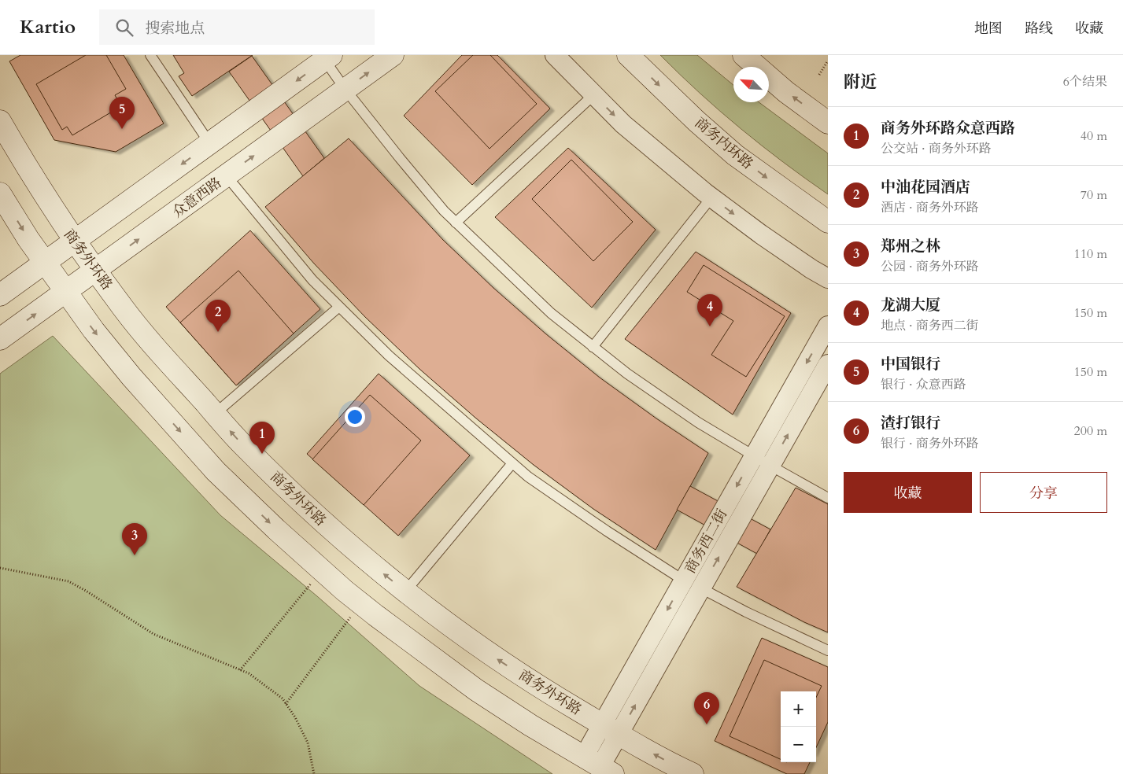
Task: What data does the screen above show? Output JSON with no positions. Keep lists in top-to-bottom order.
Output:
{
  "streets": {
    "street": [
      "商务内环路",
      "众意西路",
      "商务外环路",
      "商务西二街"
    ]
  },
  "crossings": [
    ["众意西路", "商务外环路"],
    ["商务外环路", "商务西二街"]
  ],
  "north": "top left",
  "page": {
    "header": "Kartio",
    "search": "搜索地点",
    "nav": ["地图", "路线", "收藏"],
    "heading": ["附近", "6个结果"],
    "pins": [
      "5",
      "4",
      "2",
      "1",
      "3",
      "6"
    ],
    "list": [
      {
        "mark": "1",
        "name": "商务外环路众意西路",
        "note": "公交站 · 商务外环路",
        "value": "40 m"
      },
      {
        "mark": "2",
        "name": "中油花园酒店",
        "note": "酒店 · 商务外环路",
        "value": "70 m"
      },
      {
        "mark": "3",
        "name": "郑州之林",
        "note": "公园 · 商务外环路",
        "value": "110 m"
      },
      {
        "mark": "4",
        "name": "龙湖大厦",
        "note": "地点 · 商务西二街",
        "value": "150 m"
      },
      {
        "mark": "5",
        "name": "中国银行",
        "note": "银行 · 众意西路",
        "value": "150 m"
      },
      {
        "mark": "6",
        "name": "渣打银行",
        "note": "银行 · 商务外环路",
        "value": "200 m"
      }
    ],
    "buttons": ["收藏", "分享"],
    "map_buttons": ["+", "−"]
  }
}
